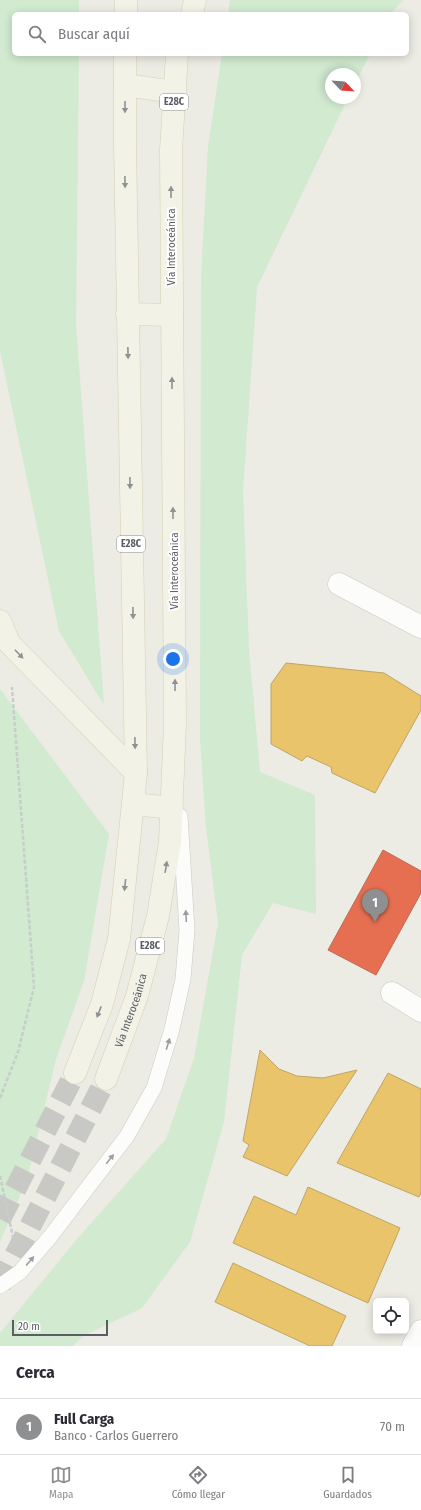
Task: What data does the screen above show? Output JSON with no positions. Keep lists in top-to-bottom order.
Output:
{
  "streets": {
    "main road": ["E28C", "Vía Interoceánica"]
  },
  "scale_bar": "20 m",
  "north": "bottom right",
  "page": {
    "search": "Buscar aquí",
    "pins": "1",
    "scale": "20 m",
    "heading": "Cerca",
    "list": [
      {
        "mark": "1",
        "name": "Full Carga",
        "note": "Banco · Carlos Guerrero",
        "value": "70 m"
      }
    ],
    "nav": ["Mapa", "Cómo llegar", "Guardados"]
  }
}
